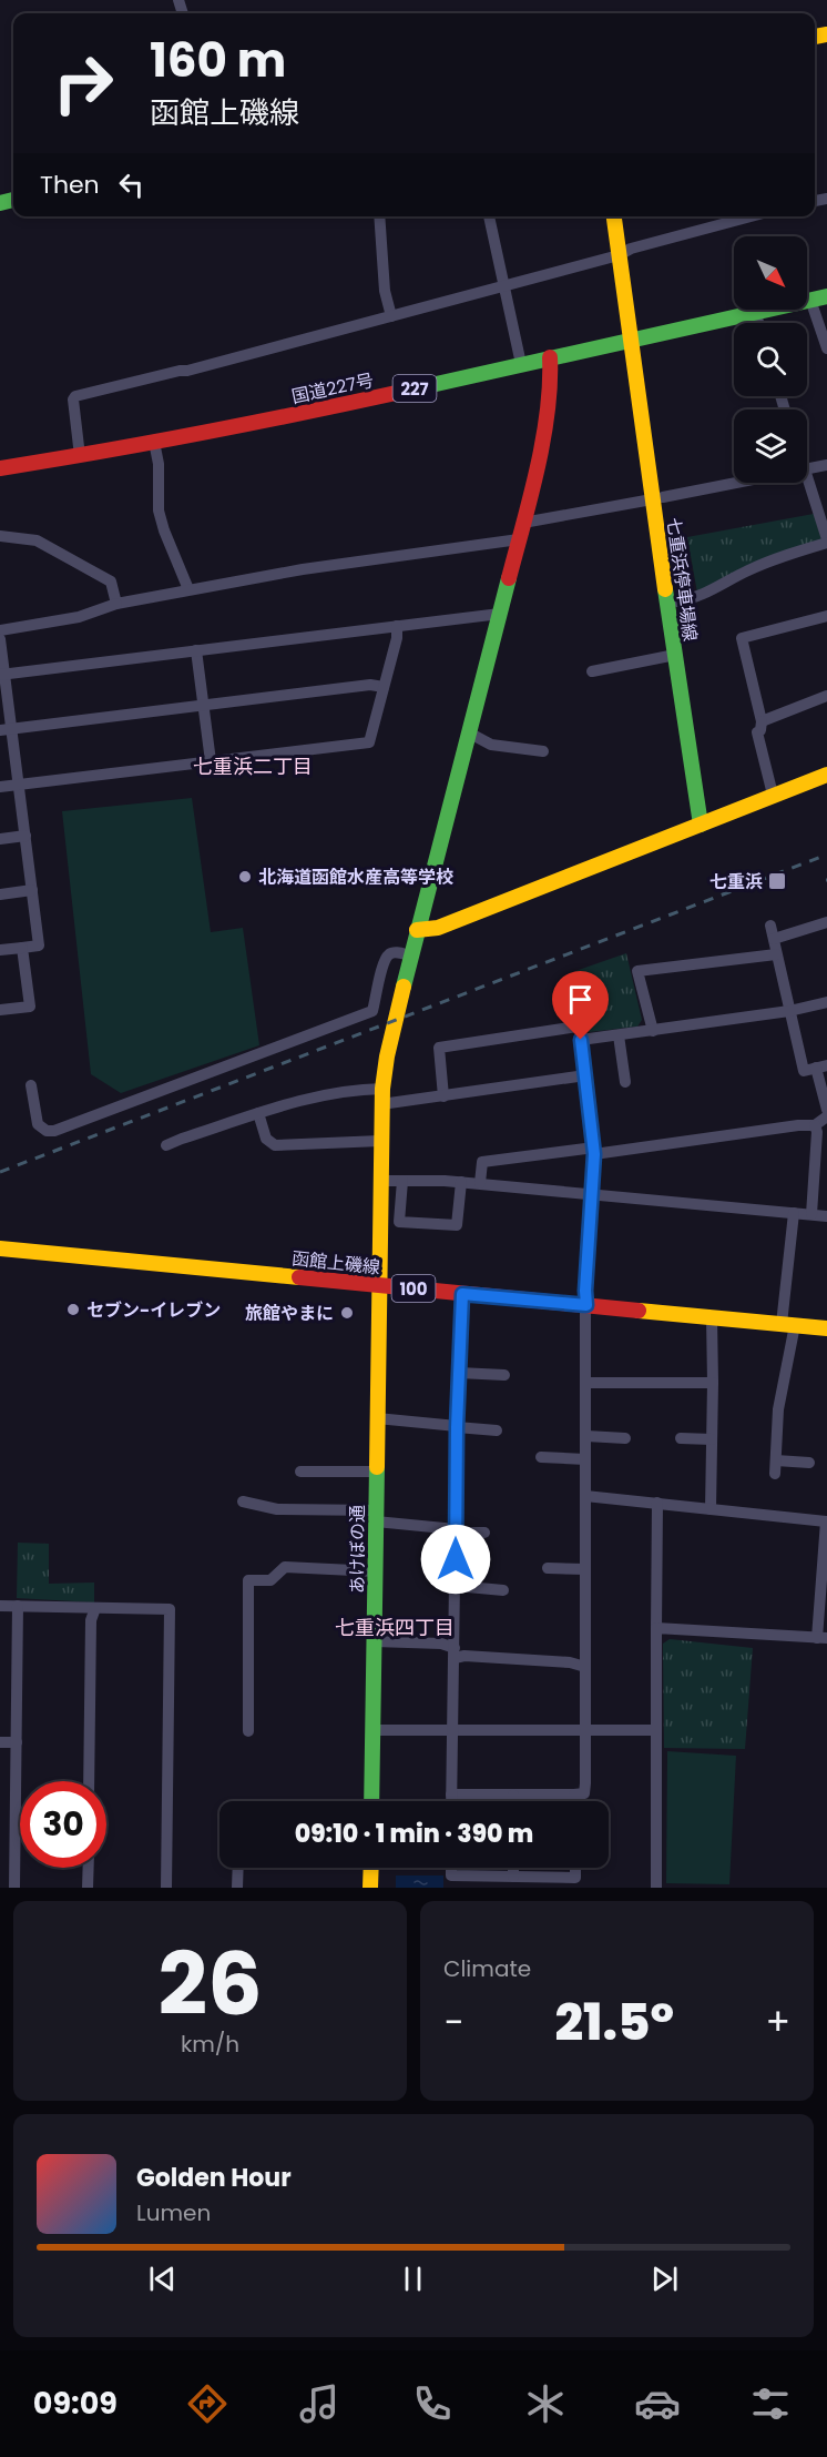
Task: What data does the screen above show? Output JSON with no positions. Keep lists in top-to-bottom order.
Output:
{
  "streets": {
    "main road": [
      "国道227号",
      "227",
      "七重浜停車場線",
      "函館上磯線",
      "100",
      "あけぼの通"
    ]
  },
  "crossings": [
    ["国道227号", "七重浜停車場線"],
    ["国道227号", "あけぼの通"],
    ["函館上磯線", "あけぼの通"]
  ],
  "districts": ["七重浜二丁目", "七重浜四丁目"],
  "places": {
    "other": ["北海道函館水産高等学校", "セブン-イレブン", "旅館やまに"],
    "transit": ["七重浜"]
  },
  "north": "bottom right",
  "page": {
    "turn": ["160 m", "函館上磯線"],
    "then": "Then",
    "limit": "30",
    "trip": "09:10 · 1 min · 390 m",
    "tile": [
      ["26", "km/h"],
      "Climate"
    ],
    "heat": ["−", "21.5°", "+"],
    "song": ["Golden Hour", "Lumen"],
    "tabs": "09:09"
  }
}
